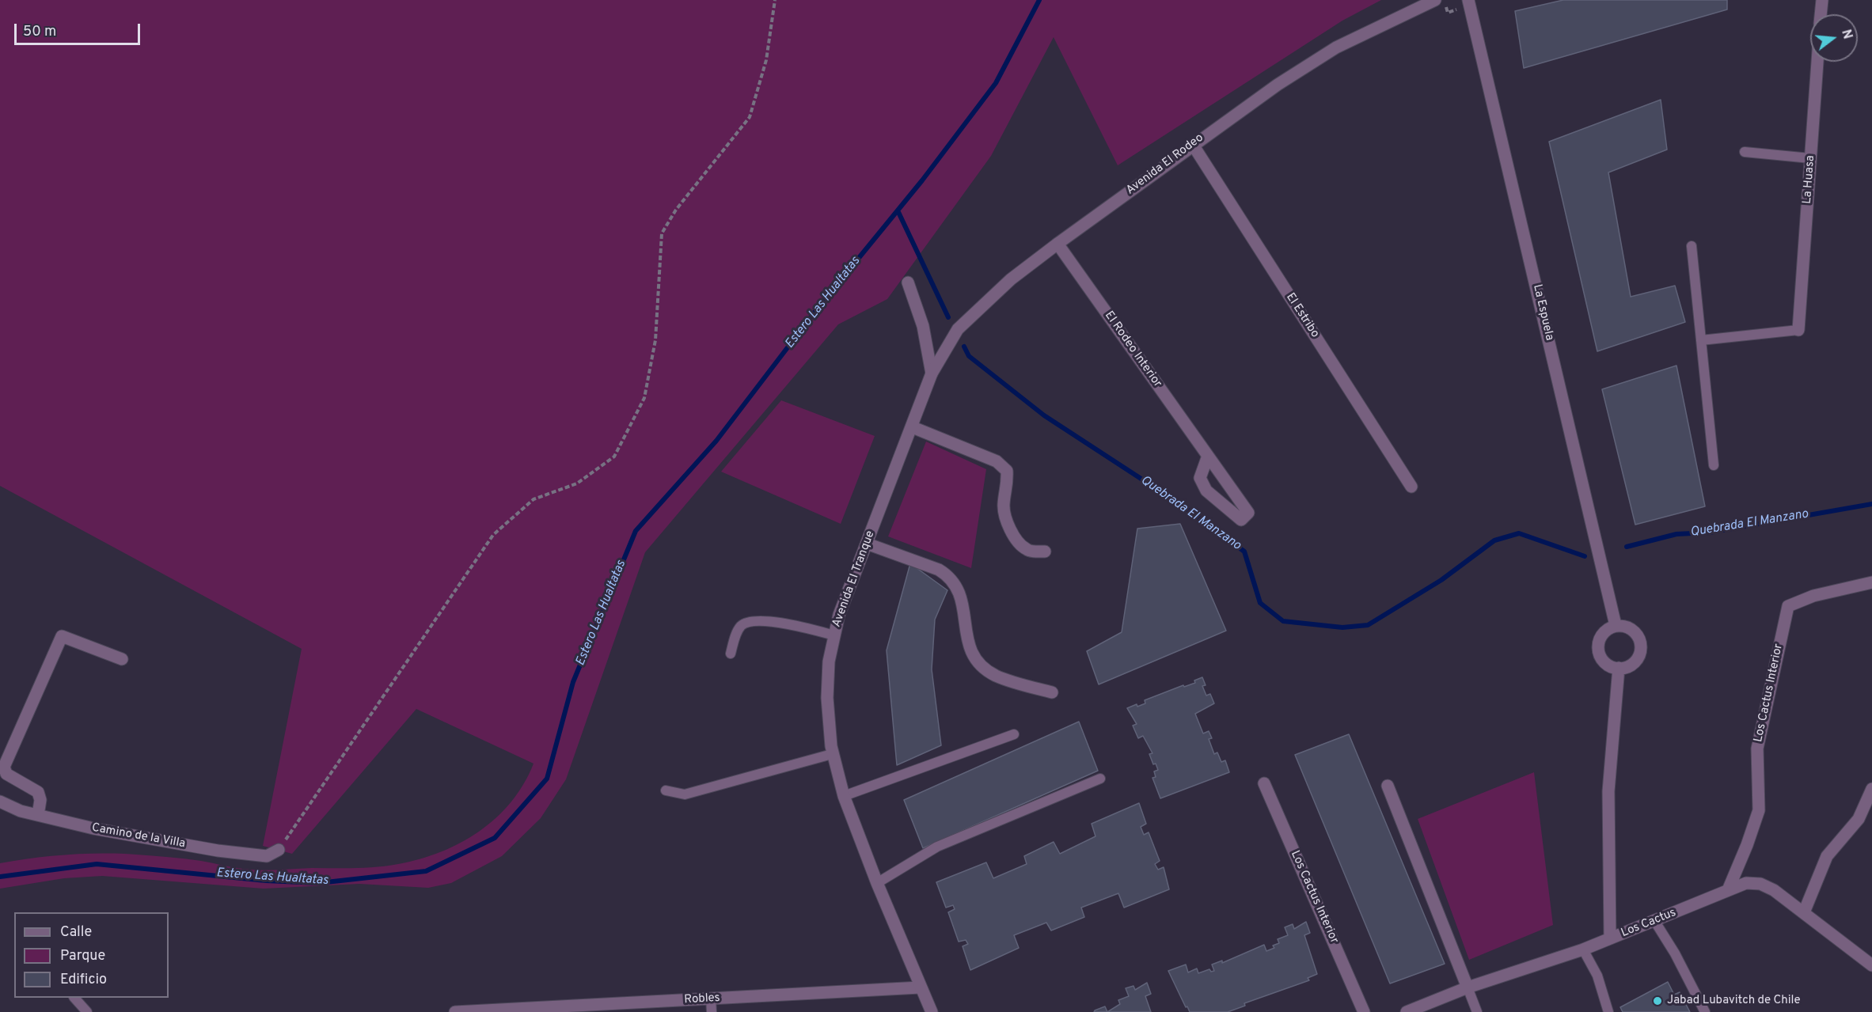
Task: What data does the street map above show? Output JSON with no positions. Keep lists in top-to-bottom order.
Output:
{
  "streets": {
    "street": [
      "Avenida El Rodeo",
      "La Huasa",
      "La Espuela",
      "El Estribo",
      "El Rodeo Interior",
      "Avenida El Tranque",
      "Los Cactus Interior",
      "Camino de la Villa",
      "Los Cactus",
      "Robles"
    ]
  },
  "crossings": [
    ["Avenida El Rodeo", "El Estribo"],
    ["Avenida El Rodeo", "El Rodeo Interior"],
    ["Avenida El Rodeo", "Avenida El Tranque"],
    ["Avenida El Tranque", "Robles"],
    ["Los Cactus Interior", "Los Cactus"]
  ],
  "water": ["Estero Las Hualtatas", "Quebrada El Manzano"],
  "places": ["Jabad Lubavitch de Chile"],
  "legend": ["Calle", "Parque", "Edificio"],
  "scale_bar": "50 m",
  "north": "right"
}
